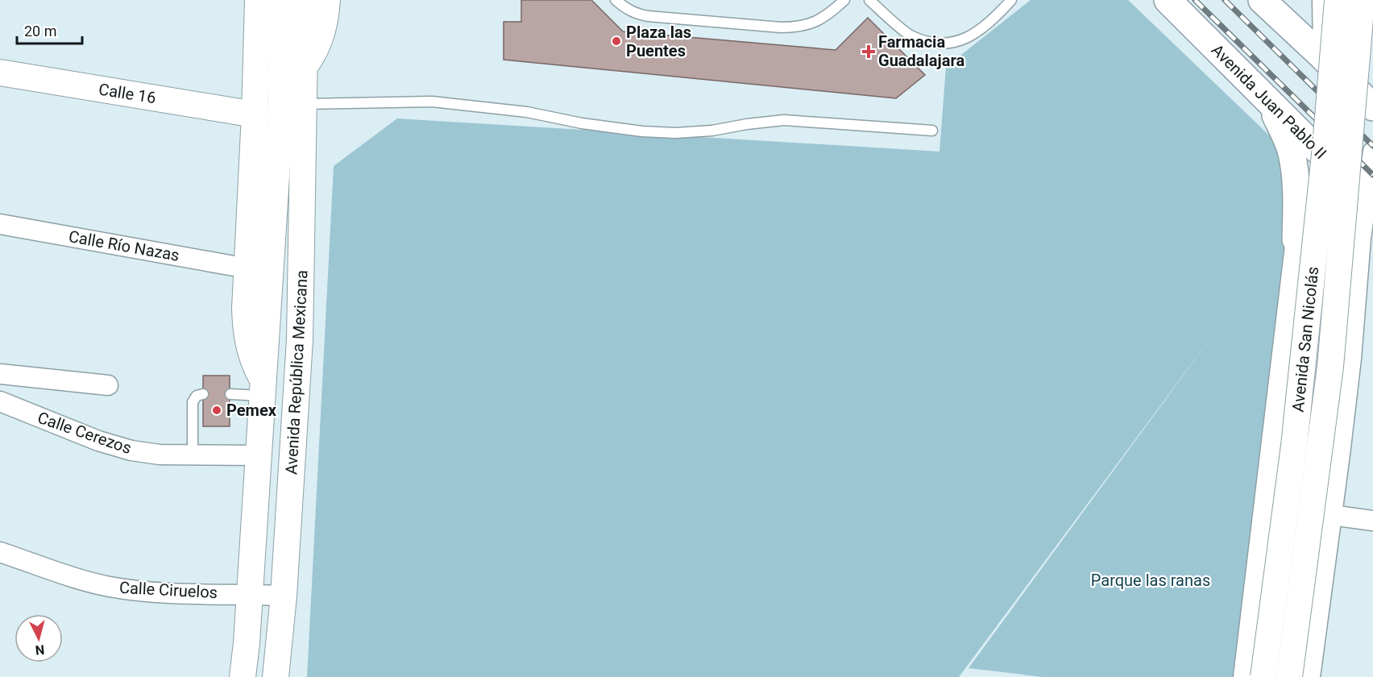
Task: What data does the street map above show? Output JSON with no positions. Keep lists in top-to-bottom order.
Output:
{
  "streets": {
    "main road": ["Avenida Juan Pablo II"],
    "street": [
      "Calle 16",
      "Calle Río Nazas",
      "Avenida San Nicolás",
      "Avenida República Mexicana",
      "Calle Cerezos",
      "Calle Ciruelos"
    ]
  },
  "crossings": [
    ["Calle 16", "Avenida República Mexicana"],
    ["Calle Río Nazas", "Avenida República Mexicana"],
    ["Avenida República Mexicana", "Calle Cerezos"],
    ["Avenida República Mexicana", "Calle Ciruelos"]
  ],
  "parks": ["Parque las ranas"],
  "places": {
    "other": ["Plaza las Puentes", "Pemex"],
    "health": ["Farmacia Guadalajara"]
  },
  "scale_bar": "20 m",
  "north": "bottom"
}
